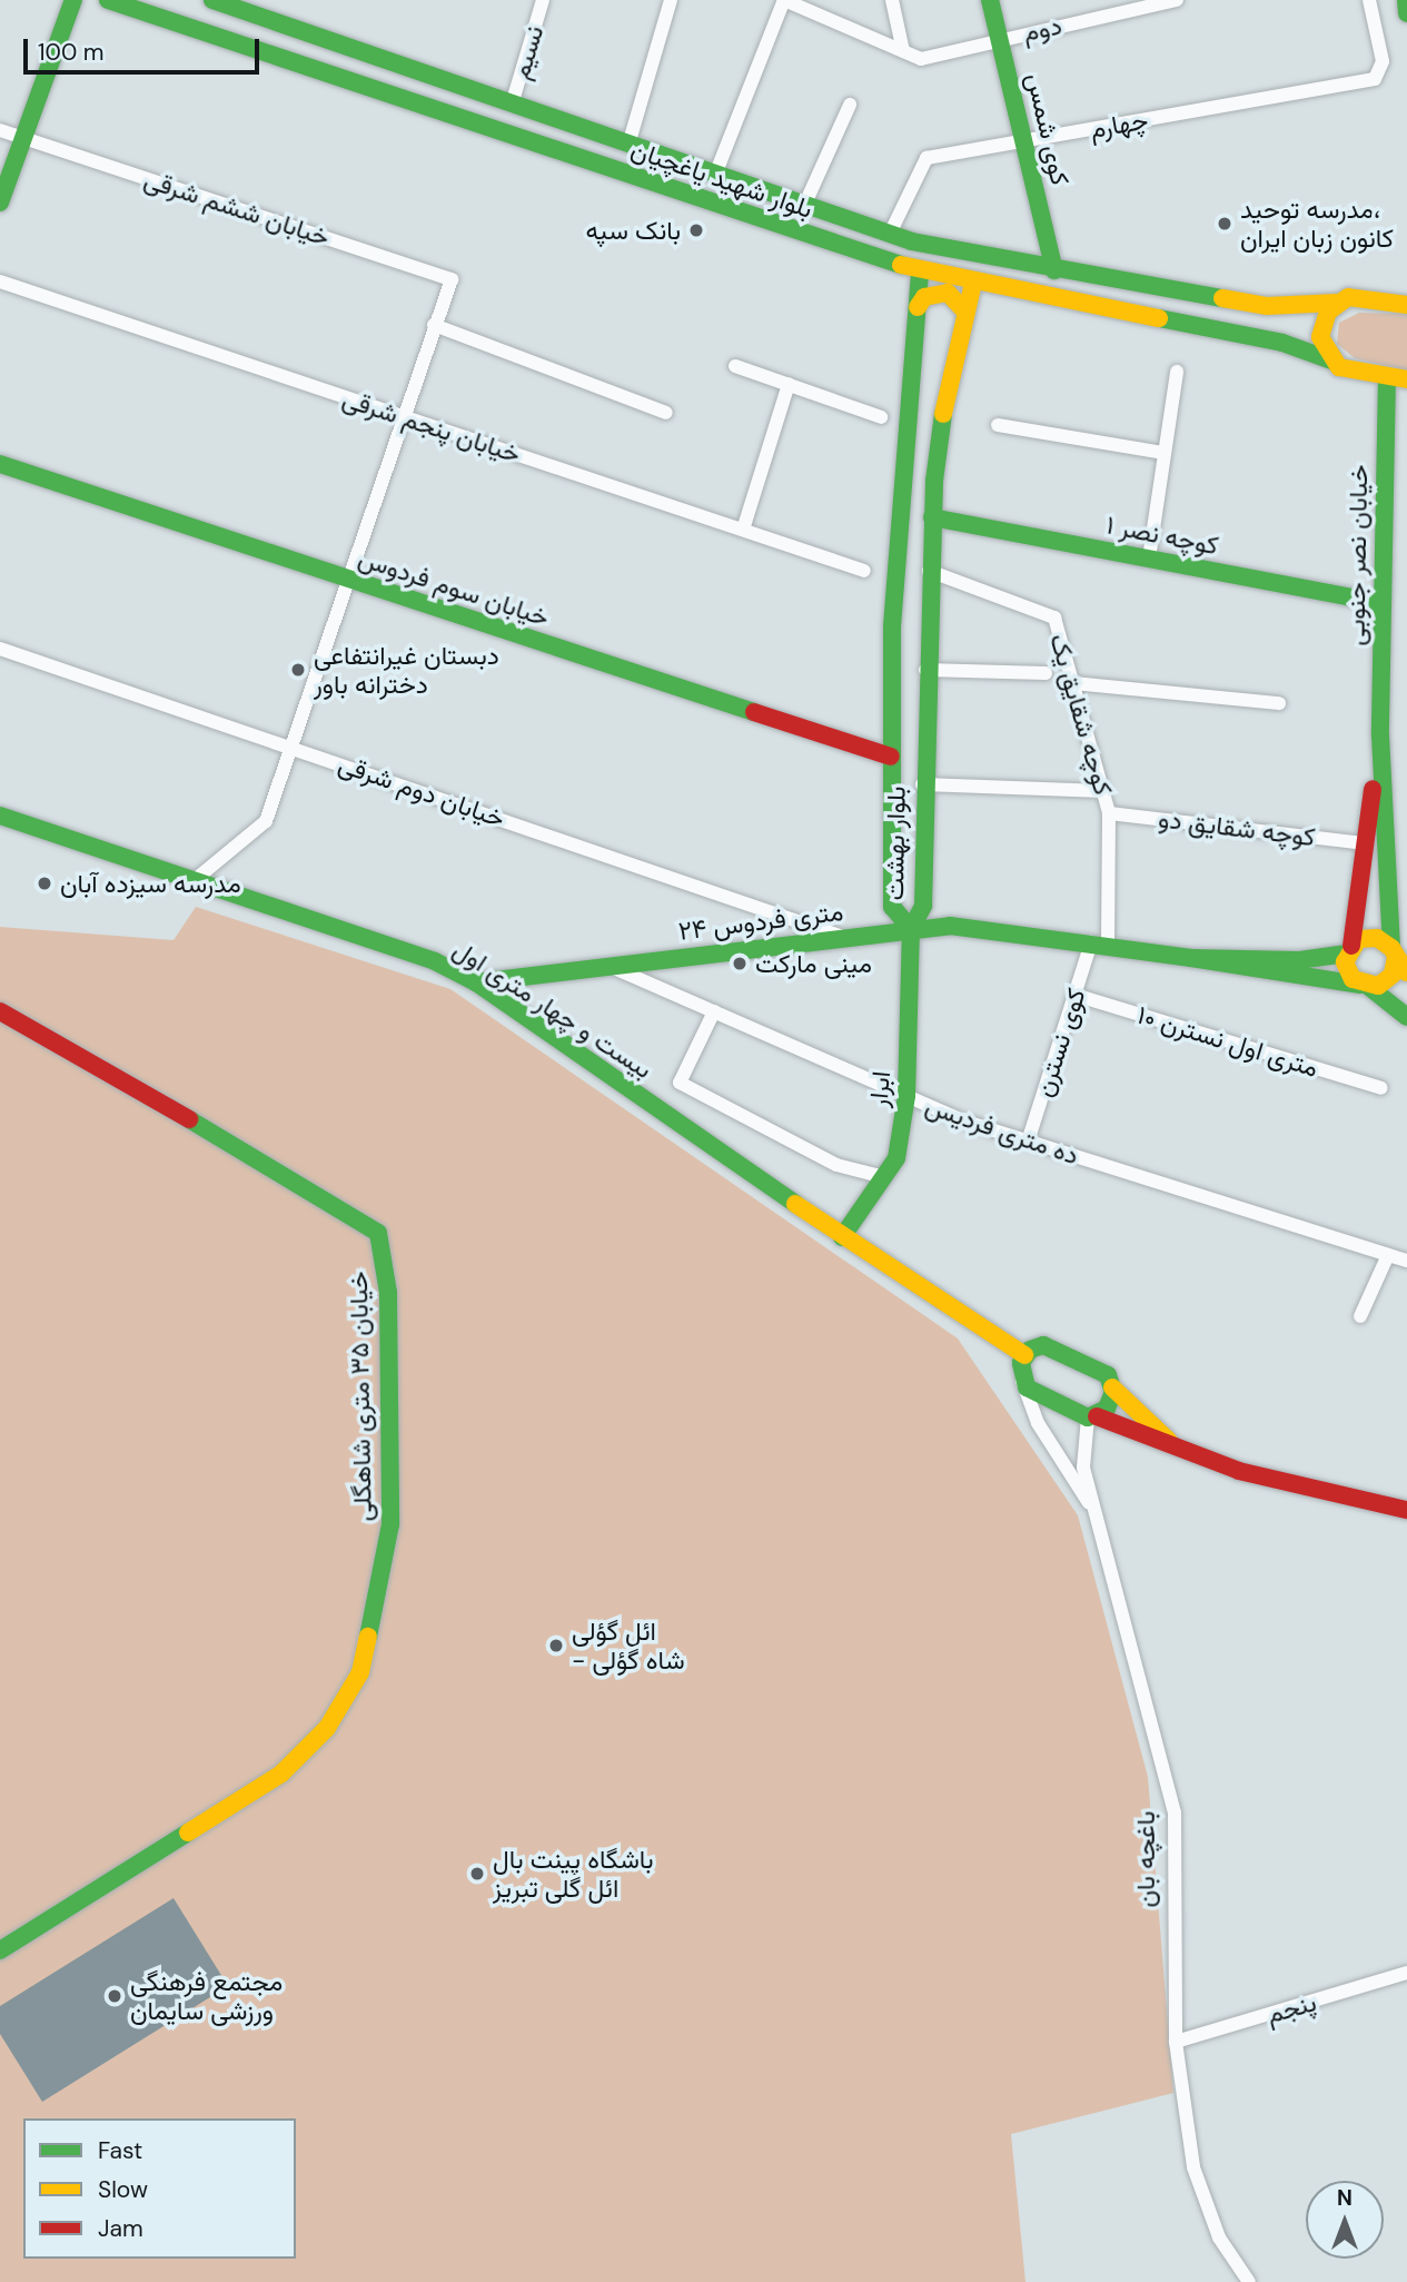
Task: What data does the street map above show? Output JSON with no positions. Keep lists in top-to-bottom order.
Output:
{
  "streets": {
    "main road": [
      "کوی شمس",
      "بلوار شهید یاغچیان",
      "کوچه نصر ۱",
      "خیابان نصر جنوبی",
      "خیابان سوم فردوس",
      "بلوار بهشت",
      "۲۴ متری فردوس",
      "بیست و چهار متری اول",
      "ابرار",
      "خیابان ۳۵ متری شاهگلی"
    ],
    "street": [
      "دوم",
      "نسیم",
      "چهارم",
      "خیابان ششم شرقی",
      "خیابان پنجم شرقی",
      "کوچه شقایق یک",
      "خیابان دوم شرقی",
      "کوچه شقایق دو",
      "۱۰ متری اول نسترن",
      "کوی نسترن",
      "ده متری فردیس",
      "باغچه بان",
      "پنجم"
    ]
  },
  "crossings": [
    ["دوم", "کوی شمس"],
    ["نسیم", "بلوار شهید یاغچیان"],
    ["چهارم", "کوی شمس"],
    ["چهارم", "بلوار شهید یاغچیان"],
    ["کوی شمس", "بلوار شهید یاغچیان"],
    ["بلوار شهید یاغچیان", "خیابان نصر جنوبی"],
    ["بلوار شهید یاغچیان", "بلوار بهشت"],
    ["کوچه نصر ۱", "خیابان نصر جنوبی"],
    ["کوچه نصر ۱", "بلوار بهشت"],
    ["خیابان نصر جنوبی", "کوچه شقایق دو"],
    ["خیابان نصر جنوبی", "۲۴ متری فردوس"],
    ["خیابان سوم فردوس", "بلوار بهشت"],
    ["کوچه شقایق یک", "کوچه شقایق دو"],
    ["کوچه شقایق یک", "بلوار بهشت"],
    ["کوچه شقایق یک", "۲۴ متری فردوس"],
    ["کوچه شقایق یک", "کوی نسترن"],
    ["خیابان دوم شرقی", "۲۴ متری فردوس"],
    ["بلوار بهشت", "۲۴ متری فردوس"],
    ["بلوار بهشت", "ابرار"],
    ["۲۴ متری فردوس", "بیست و چهار متری اول"],
    ["۲۴ متری فردوس", "کوی نسترن"],
    ["۲۴ متری فردوس", "ابرار"],
    ["۲۴ متری فردوس", "ده متری فردیس"],
    ["بیست و چهار متری اول", "ابرار"],
    ["۱۰ متری اول نسترن", "کوی نسترن"],
    ["کوی نسترن", "ده متری فردیس"],
    ["ابرار", "ده متری فردیس"],
    ["باغچه بان", "پنجم"]
  ],
  "places": [
    "مدرسه توحید، کانون زبان ایران",
    "بانک سپه",
    "دبستان غیرانتفاعی دخترانه باور",
    "مدرسه سیزده آبان",
    "مینی مارکت",
    "ائل گؤلی - شاه گؤلی",
    "باشگاه پینت بال ائل گلی تبریز",
    "مجتمع فرهنگی ورزشی سایمان"
  ],
  "legend": ["Fast", "Slow", "Jam"],
  "scale_bar": "100 m",
  "north": "top"
}
